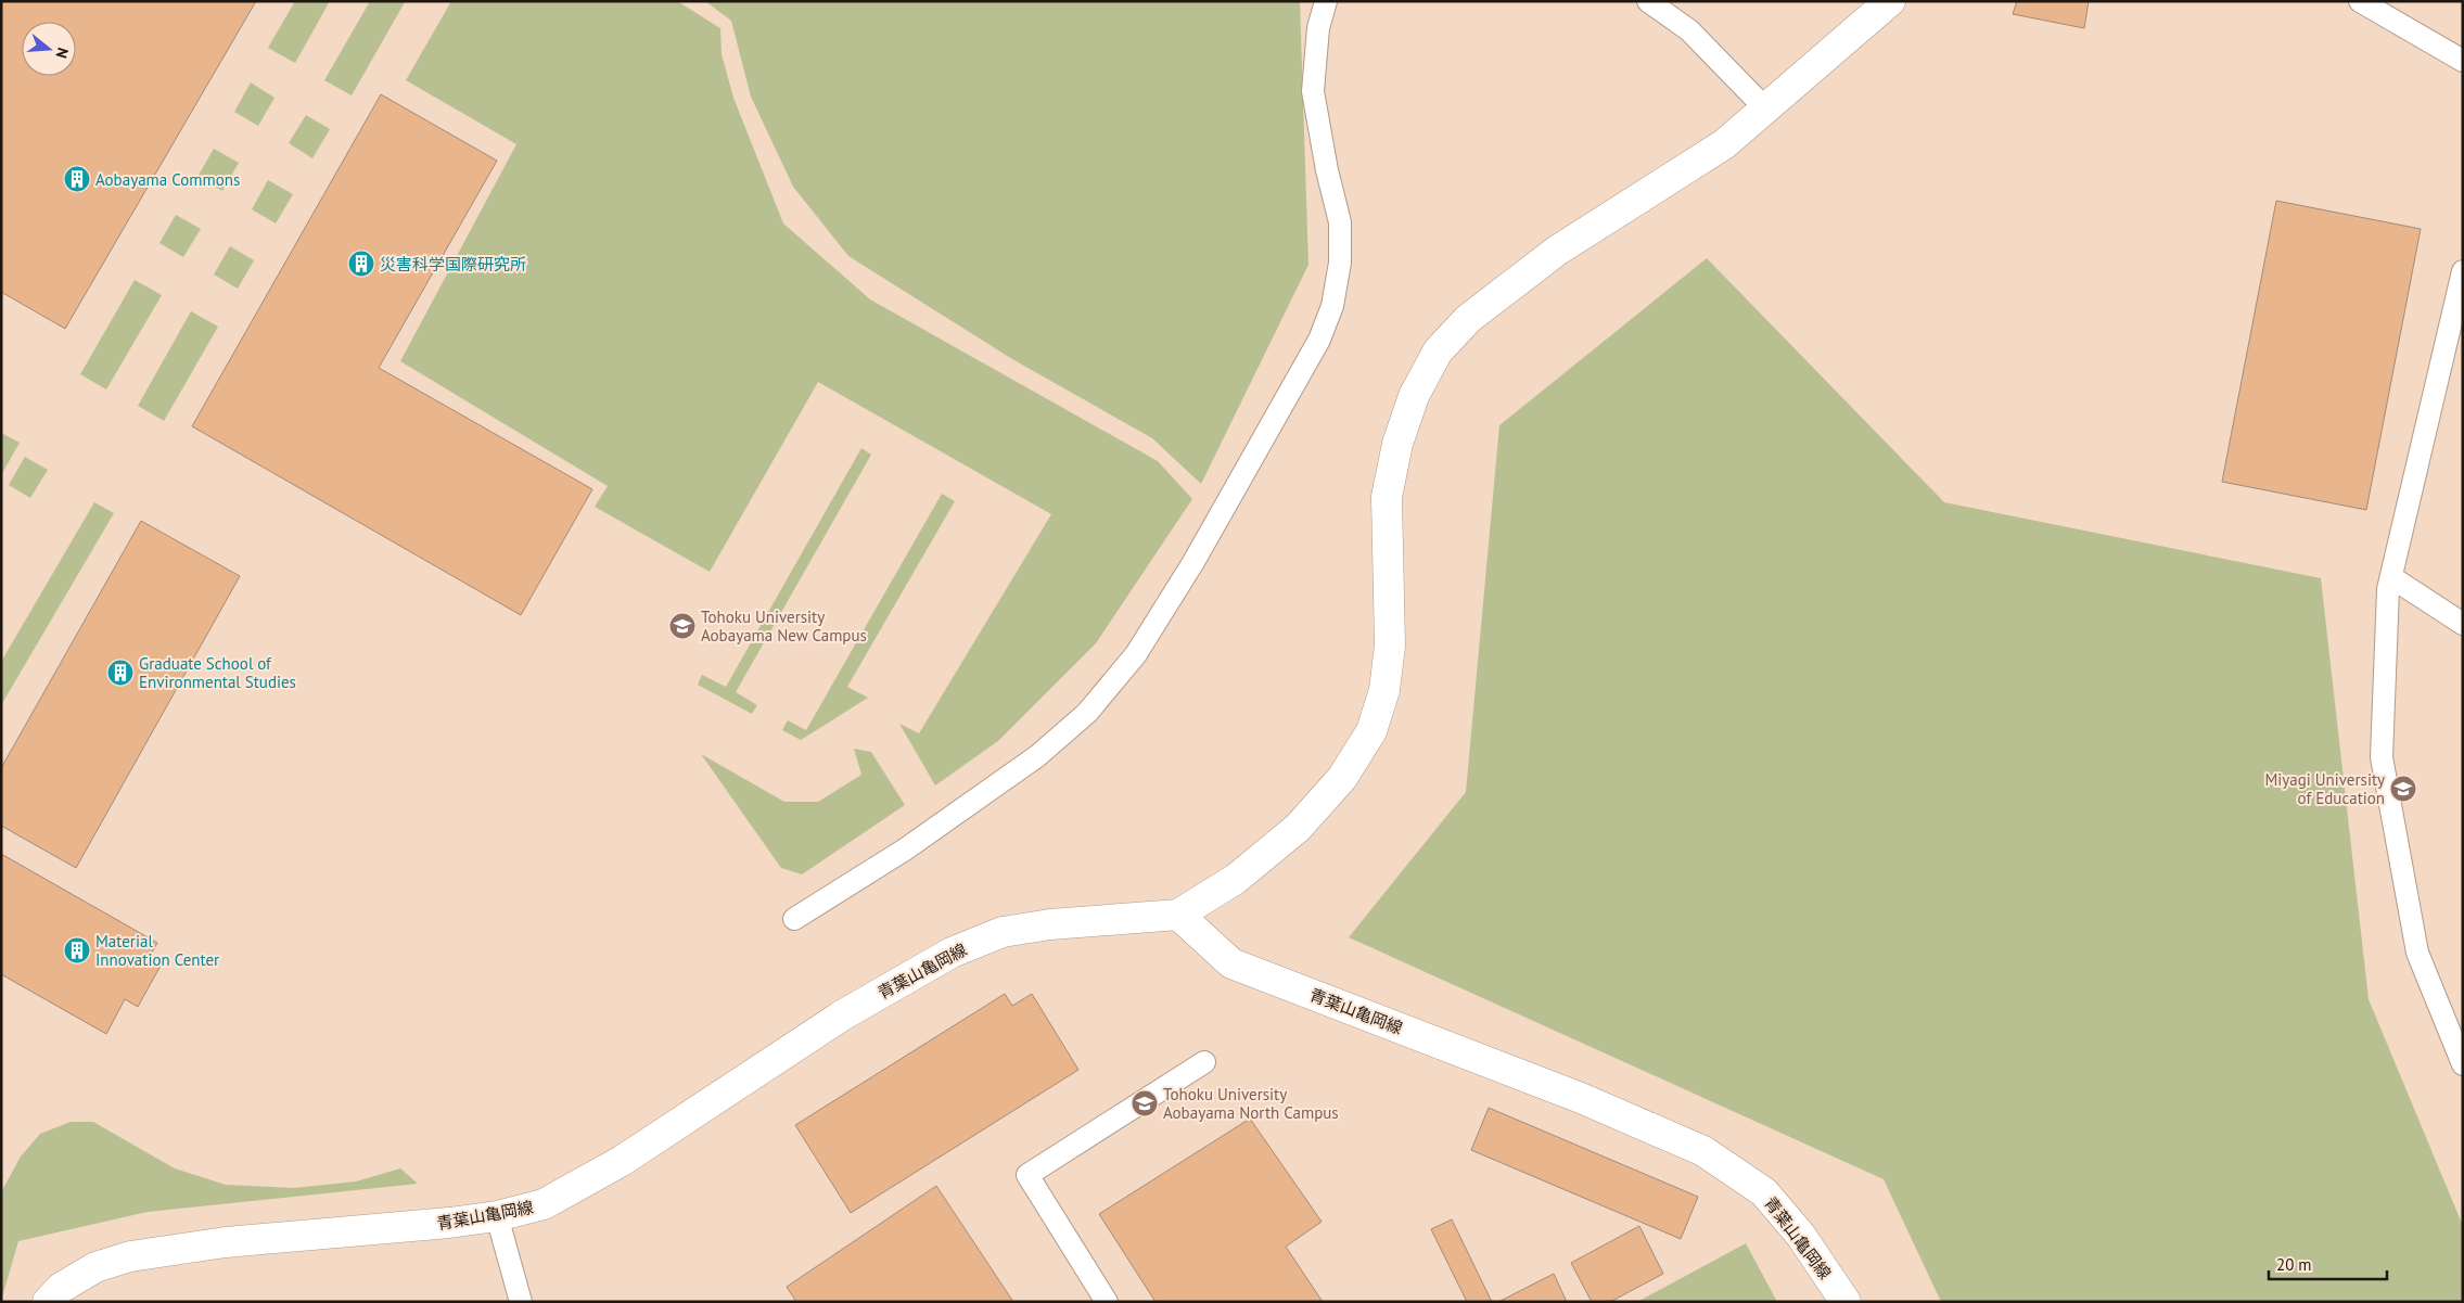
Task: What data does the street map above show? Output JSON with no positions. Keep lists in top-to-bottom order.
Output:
{
  "streets": {
    "street": ["青葉山亀岡線"]
  },
  "places": {
    "building": [
      "Aobayama Commons",
      "災害科学国際研究所",
      "Graduate School of Environmental Studies",
      "Material Innovation Center"
    ],
    "school or university": ["Tohoku University Aobayama New Campus", "Miyagi University of Education", "Tohoku University Aobayama North Campus"]
  },
  "scale_bar": "20 m",
  "north": "right"
}
